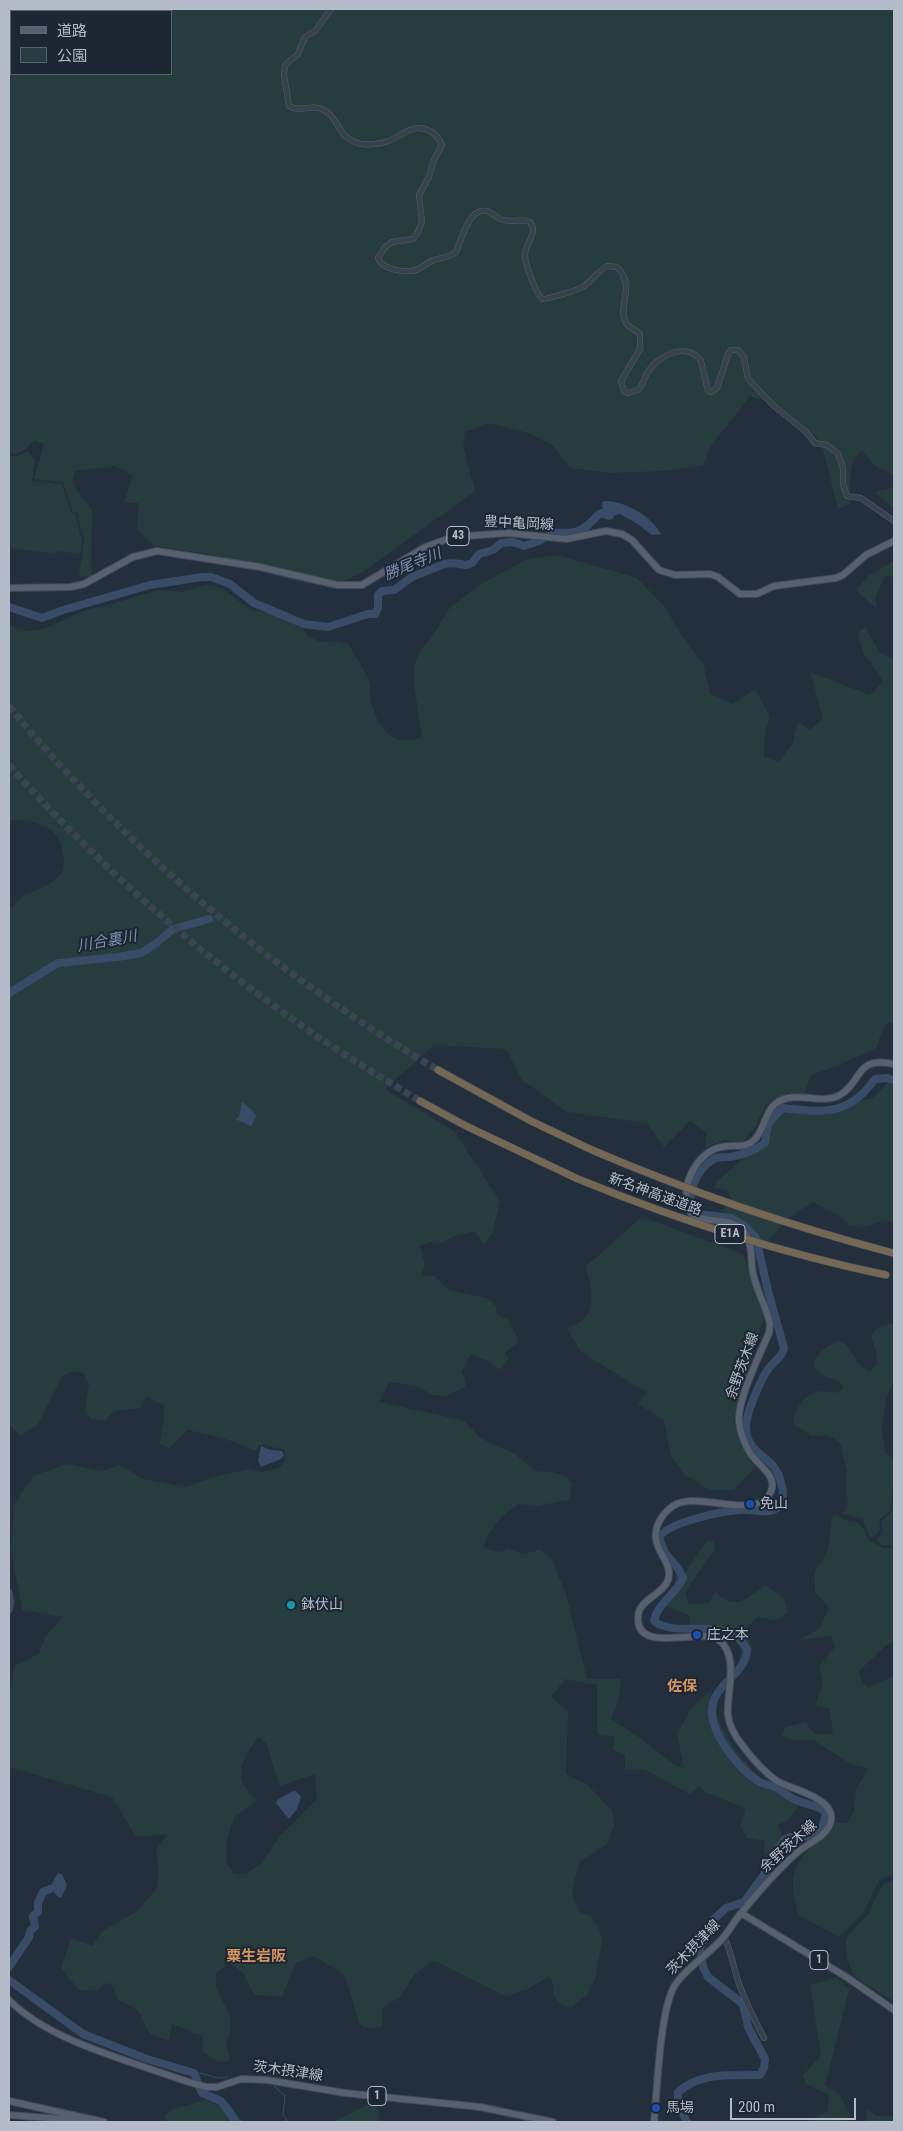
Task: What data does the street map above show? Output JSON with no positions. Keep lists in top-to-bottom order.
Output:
{
  "streets": {
    "highway": ["新名神高速道路", "E1A"],
    "main road": [
      "豊中亀岡線",
      "43",
      "余野茨木線",
      "茨木摂津線",
      "1"
    ]
  },
  "crossings": [
    ["余野茨木線", "茨木摂津線"],
    ["余野茨木線", "1"],
    ["茨木摂津線", "1"]
  ],
  "districts": ["佐保", "粟生岩阪"],
  "water": ["勝尾寺川", "川合裏川"],
  "places": [
    "免山",
    "鉢伏山",
    "庄之本",
    "馬場"
  ],
  "legend": ["道路", "公園"],
  "scale_bar": "200 m"
}
